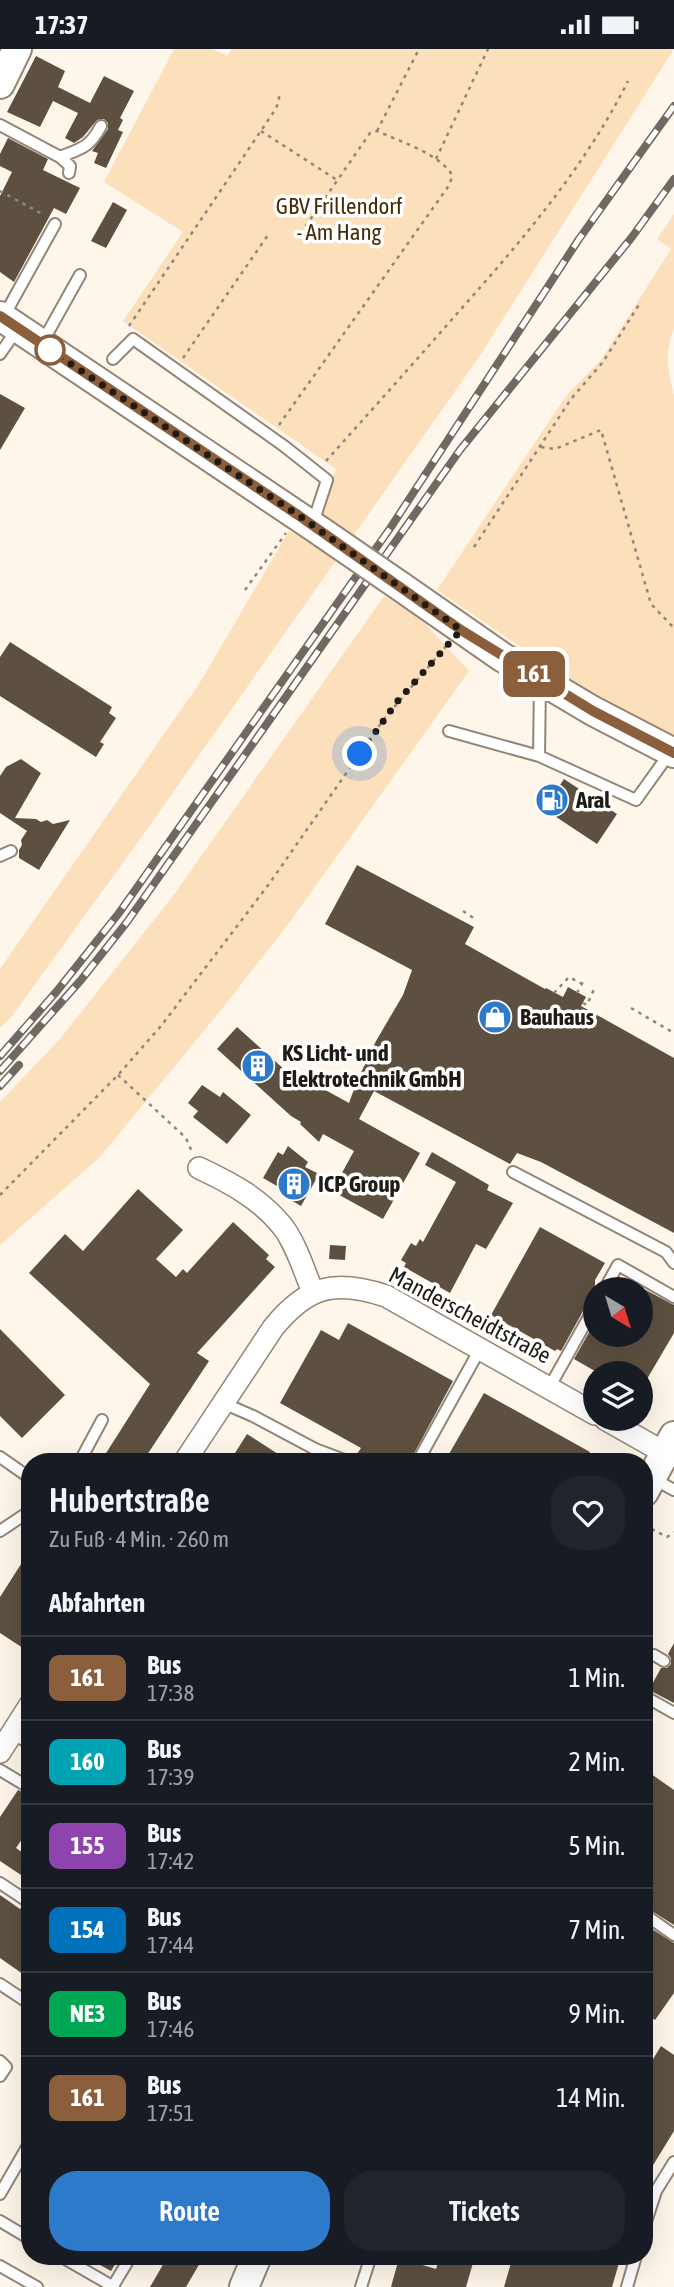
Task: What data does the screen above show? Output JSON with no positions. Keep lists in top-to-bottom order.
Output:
{
  "streets": {
    "street": ["Manderscheidtstraße"]
  },
  "parks": ["GBV Frillendorf - Am Hang"],
  "places": {
    "fuel station": ["Aral"],
    "shop": ["Bauhaus"],
    "building": ["KS Licht- und Elektrotechnik GmbH", "ICP Group"]
  },
  "lines": ["bus line 161"],
  "north": "bottom right",
  "page": {
    "status": "17:37",
    "on_map": "161",
    "heading": [
      ["Hubertstraße", "Zu Fuß · 4 Min. · 260 m"],
      "Abfahrten"
    ],
    "list": [
      {
        "mark": "161",
        "name": "Bus",
        "note": "17:38",
        "value": "1 Min."
      },
      {
        "mark": "160",
        "name": "Bus",
        "note": "17:39",
        "value": "2 Min."
      },
      {
        "mark": "155",
        "name": "Bus",
        "note": "17:42",
        "value": "5 Min."
      },
      {
        "mark": "154",
        "name": "Bus",
        "note": "17:44",
        "value": "7 Min."
      },
      {
        "mark": "NE3",
        "name": "Bus",
        "note": "17:46",
        "value": "9 Min."
      },
      {
        "mark": "161",
        "name": "Bus",
        "note": "17:51",
        "value": "14 Min."
      }
    ],
    "buttons": ["Route", "Tickets"]
  }
}
